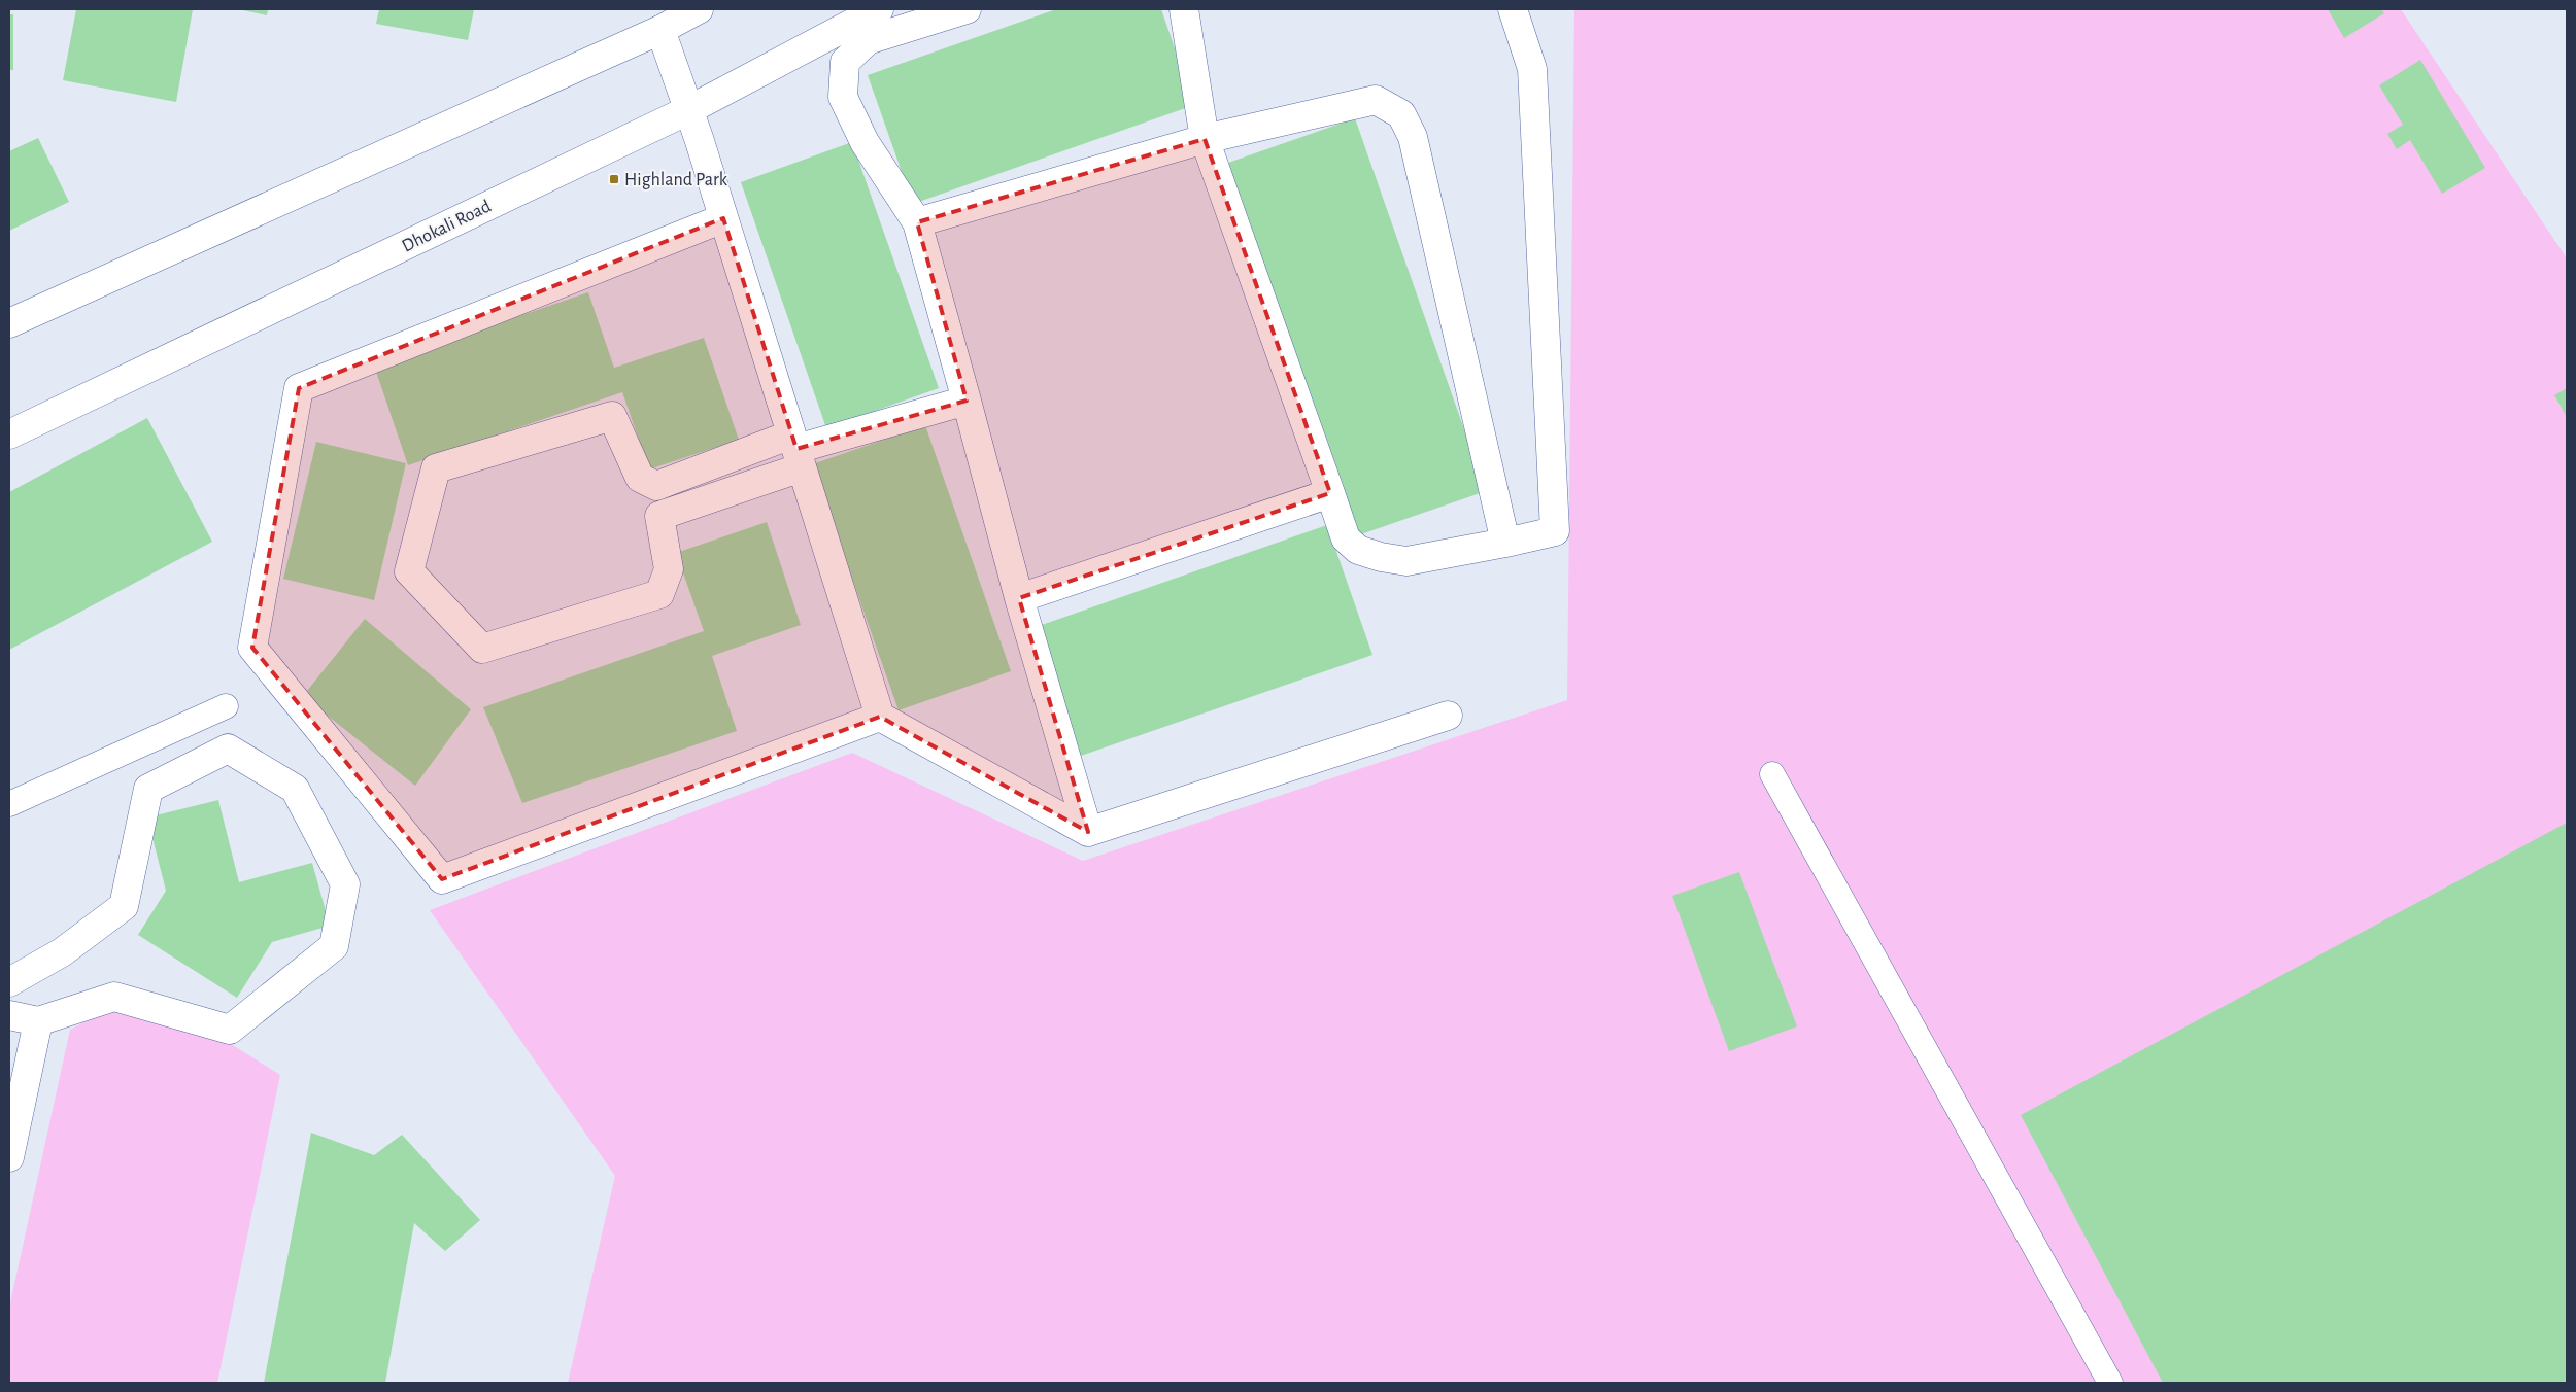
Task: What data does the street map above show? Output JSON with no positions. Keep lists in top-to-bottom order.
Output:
{
  "streets": {
    "street": ["Dhokali Road"]
  },
  "places": {
    "transit": ["Highland Park"]
  }
}
